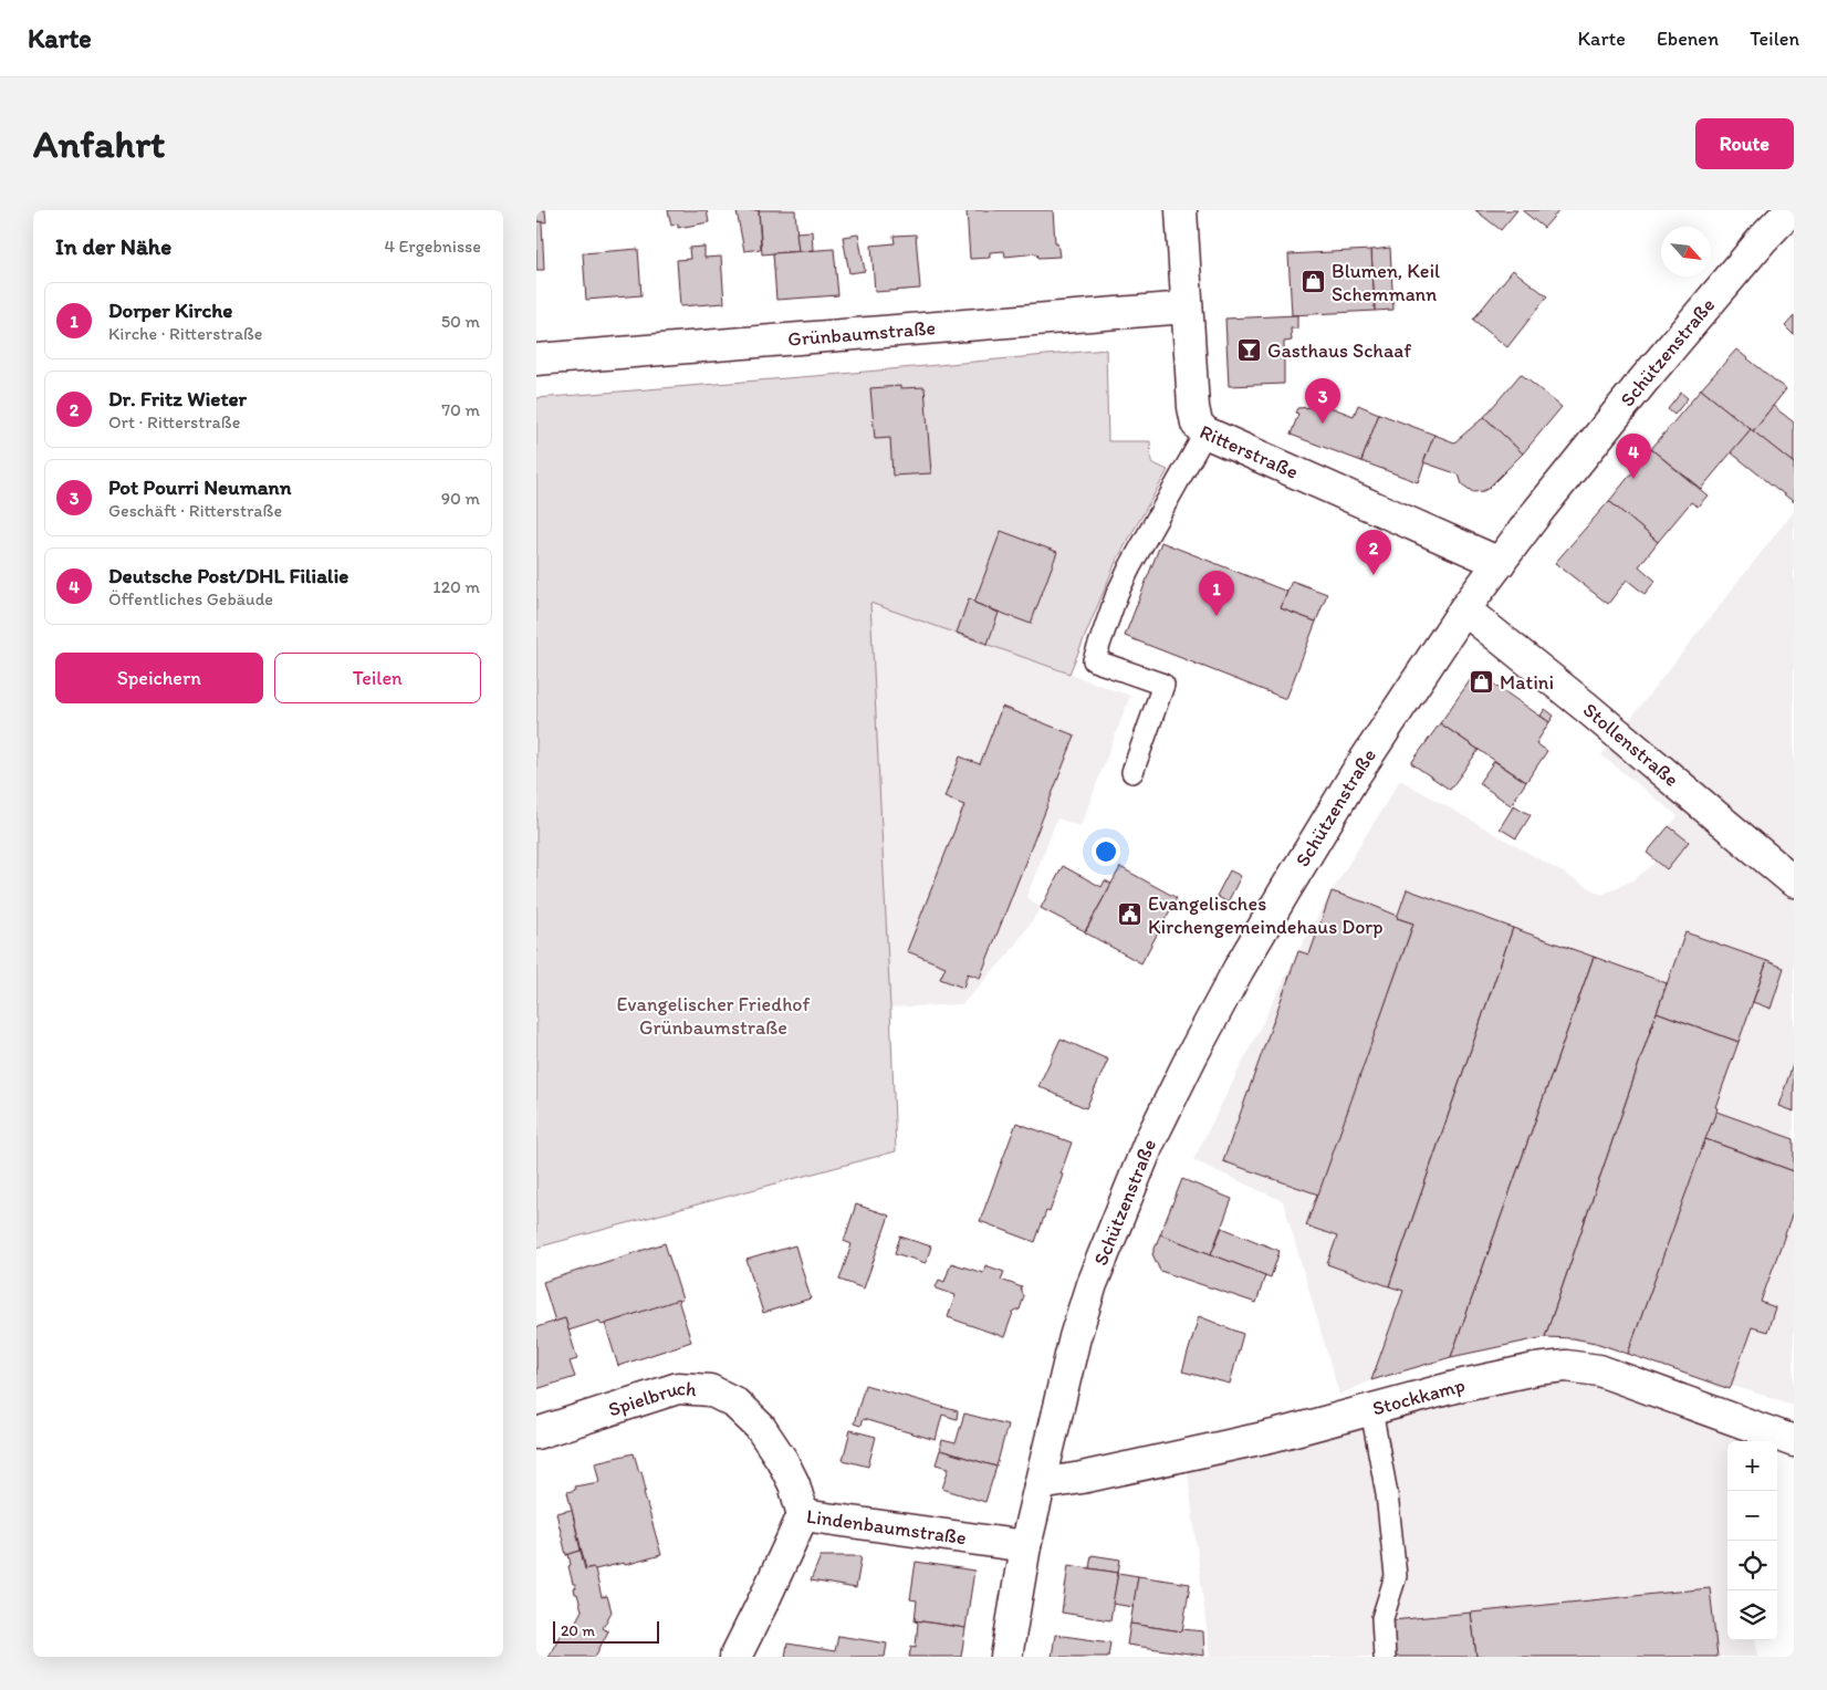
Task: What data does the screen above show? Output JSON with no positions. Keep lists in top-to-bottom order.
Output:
{
  "streets": {
    "street": [
      "Grünbaumstraße",
      "Schützenstraße",
      "Ritterstraße",
      "Stollenstraße",
      "Stockkamp",
      "Spielbruch",
      "Lindenbaumstraße"
    ]
  },
  "crossings": [
    ["Grünbaumstraße", "Ritterstraße"],
    ["Schützenstraße", "Ritterstraße"],
    ["Schützenstraße", "Stollenstraße"],
    ["Schützenstraße", "Stockkamp"],
    ["Schützenstraße", "Lindenbaumstraße"],
    ["Spielbruch", "Lindenbaumstraße"]
  ],
  "parks": ["Evangelischer Friedhof Grünbaumstraße"],
  "places": {
    "shop": ["Blumen, Keil Schemmann", "Matini"],
    "bar": ["Gasthaus Schaaf"],
    "public building": ["Evangelisches Kirchengemeindehaus Dorp"]
  },
  "scale_bar": "20 m",
  "north": "bottom right",
  "page": {
    "header": "Karte",
    "nav": ["Karte", "Ebenen", "Teilen"],
    "buttons": [
      "Route",
      ["Speichern", "Teilen"]
    ],
    "title": "Anfahrt",
    "heading": ["In der Nähe", "4 Ergebnisse"],
    "list": [
      {
        "mark": "1",
        "name": "Dorper Kirche",
        "note": "Kirche · Ritterstraße",
        "value": "50 m"
      },
      {
        "mark": "2",
        "name": "Dr. Fritz Wieter",
        "note": "Ort · Ritterstraße",
        "value": "70 m"
      },
      {
        "mark": "3",
        "name": "Pot Pourri Neumann",
        "note": "Geschäft · Ritterstraße",
        "value": "90 m"
      },
      {
        "mark": "4",
        "name": "Deutsche Post/DHL Filialie",
        "note": "Öffentliches Gebäude",
        "value": "120 m"
      }
    ],
    "pins": [
      "3",
      "4",
      "2",
      "1"
    ],
    "map_buttons": ["+", "−"],
    "scale": "20 m"
  }
}
